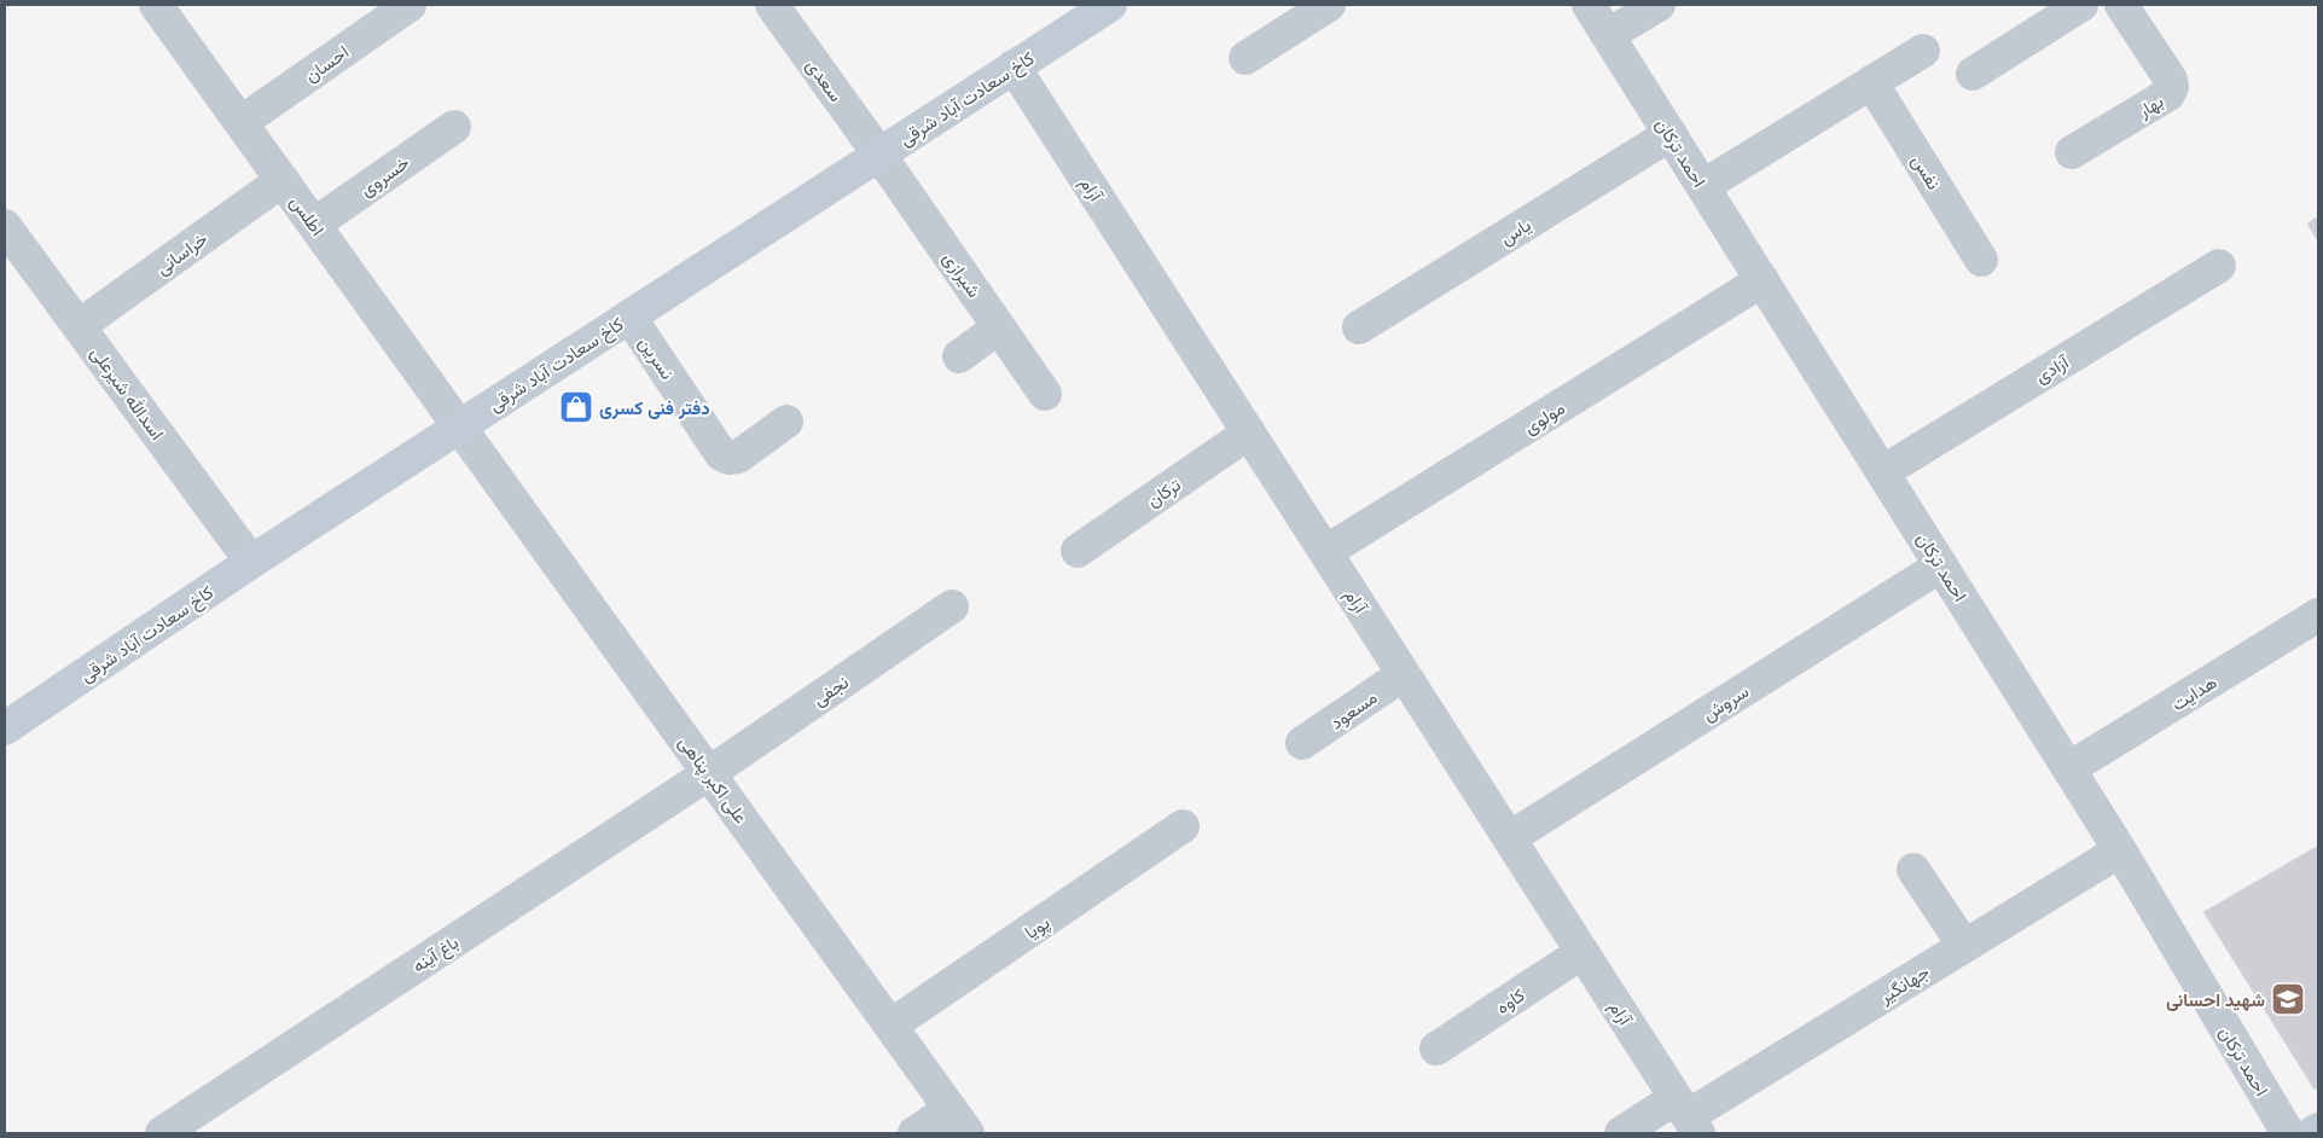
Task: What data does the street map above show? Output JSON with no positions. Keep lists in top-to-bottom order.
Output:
{
  "streets": {
    "street": [
      "احسان",
      "سعدی",
      "کاخ سعادت آباد شرقی",
      "بهار",
      "احمد ترکان",
      "نفس",
      "خسروی",
      "آرام",
      "اطلس",
      "یاس",
      "خراسانی",
      "شیرازی",
      "نسرین",
      "آزادی",
      "اسدالله شیرعلی",
      "مولوی",
      "ترکان",
      "نجفی",
      "هدایت",
      "سروش",
      "مسعود",
      "علی اکبر پناهی",
      "پویا",
      "باغ آینه",
      "جهانگیر",
      "کاوه"
    ]
  },
  "crossings": [
    ["احسان", "اطلس"],
    ["سعدی", "کاخ سعادت آباد شرقی"],
    ["سعدی", "شیرازی"],
    ["کاخ سعادت آباد شرقی", "آرام"],
    ["کاخ سعادت آباد شرقی", "اطلس"],
    ["کاخ سعادت آباد شرقی", "شیرازی"],
    ["کاخ سعادت آباد شرقی", "نسرین"],
    ["کاخ سعادت آباد شرقی", "اسدالله شیرعلی"],
    ["کاخ سعادت آباد شرقی", "علی اکبر پناهی"],
    ["احمد ترکان", "یاس"],
    ["احمد ترکان", "آزادی"],
    ["احمد ترکان", "مولوی"],
    ["احمد ترکان", "هدایت"],
    ["احمد ترکان", "سروش"],
    ["احمد ترکان", "جهانگیر"],
    ["خسروی", "اطلس"],
    ["آرام", "مولوی"],
    ["آرام", "ترکان"],
    ["آرام", "سروش"],
    ["آرام", "مسعود"],
    ["آرام", "جهانگیر"],
    ["آرام", "کاوه"],
    ["اطلس", "خراسانی"],
    ["اطلس", "علی اکبر پناهی"],
    ["خراسانی", "اسدالله شیرعلی"],
    ["نجفی", "علی اکبر پناهی"],
    ["نجفی", "باغ آینه"],
    ["علی اکبر پناهی", "پویا"],
    ["علی اکبر پناهی", "باغ آینه"]
  ],
  "places": {
    "shop": ["دفتر فنی کسری"],
    "school or university": ["شهید احسانی"]
  }
}
